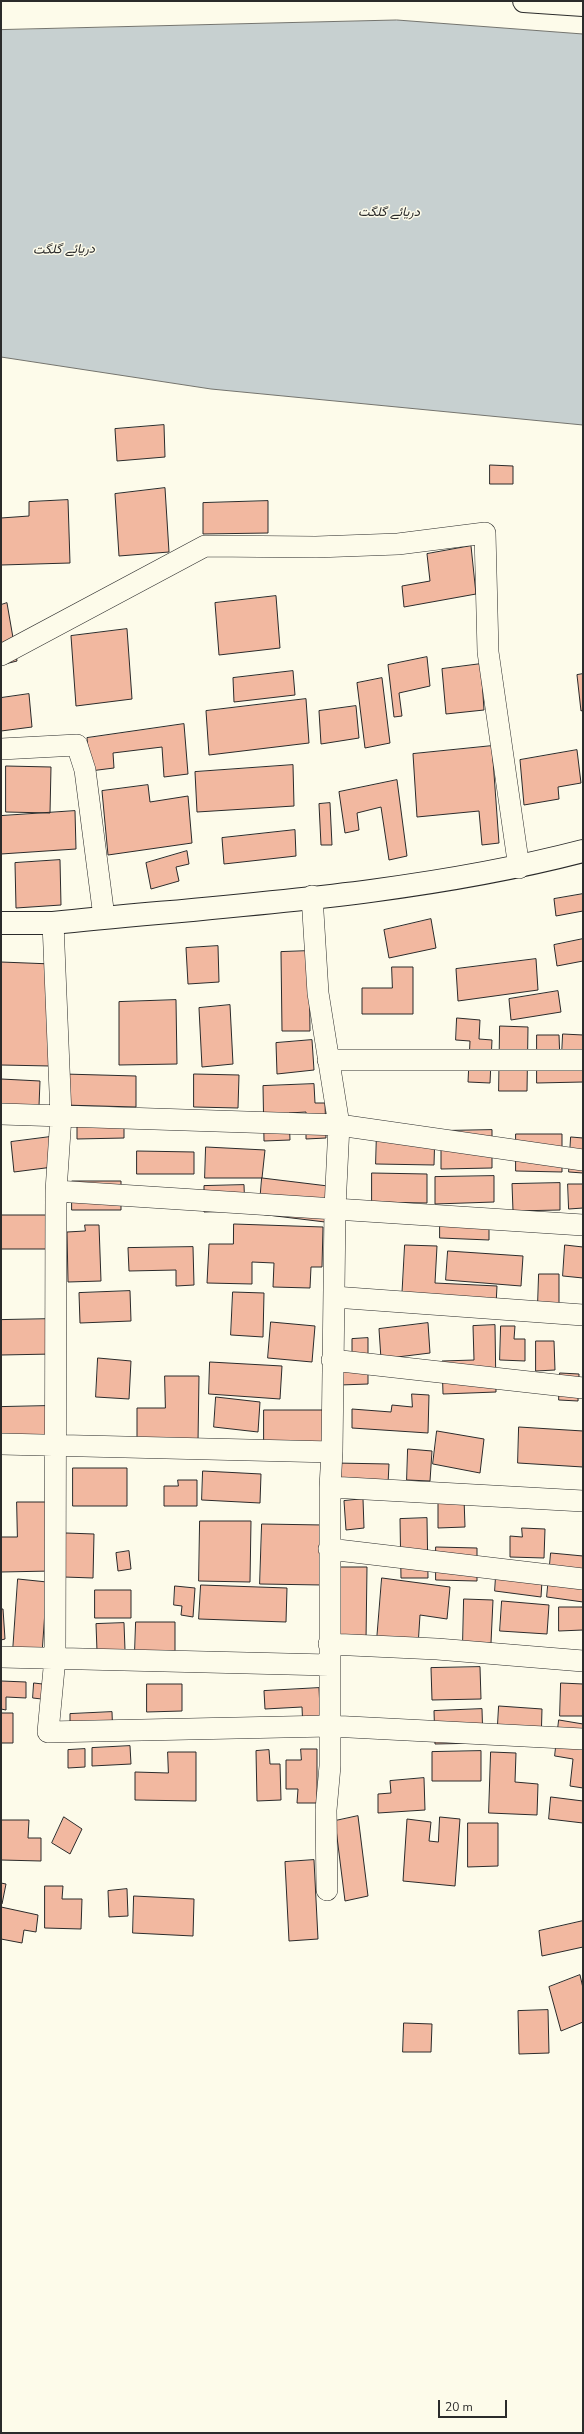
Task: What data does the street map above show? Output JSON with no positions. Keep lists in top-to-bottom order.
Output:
{
  "water": ["دریائے گلگت"],
  "scale_bar": "20 m"
}
